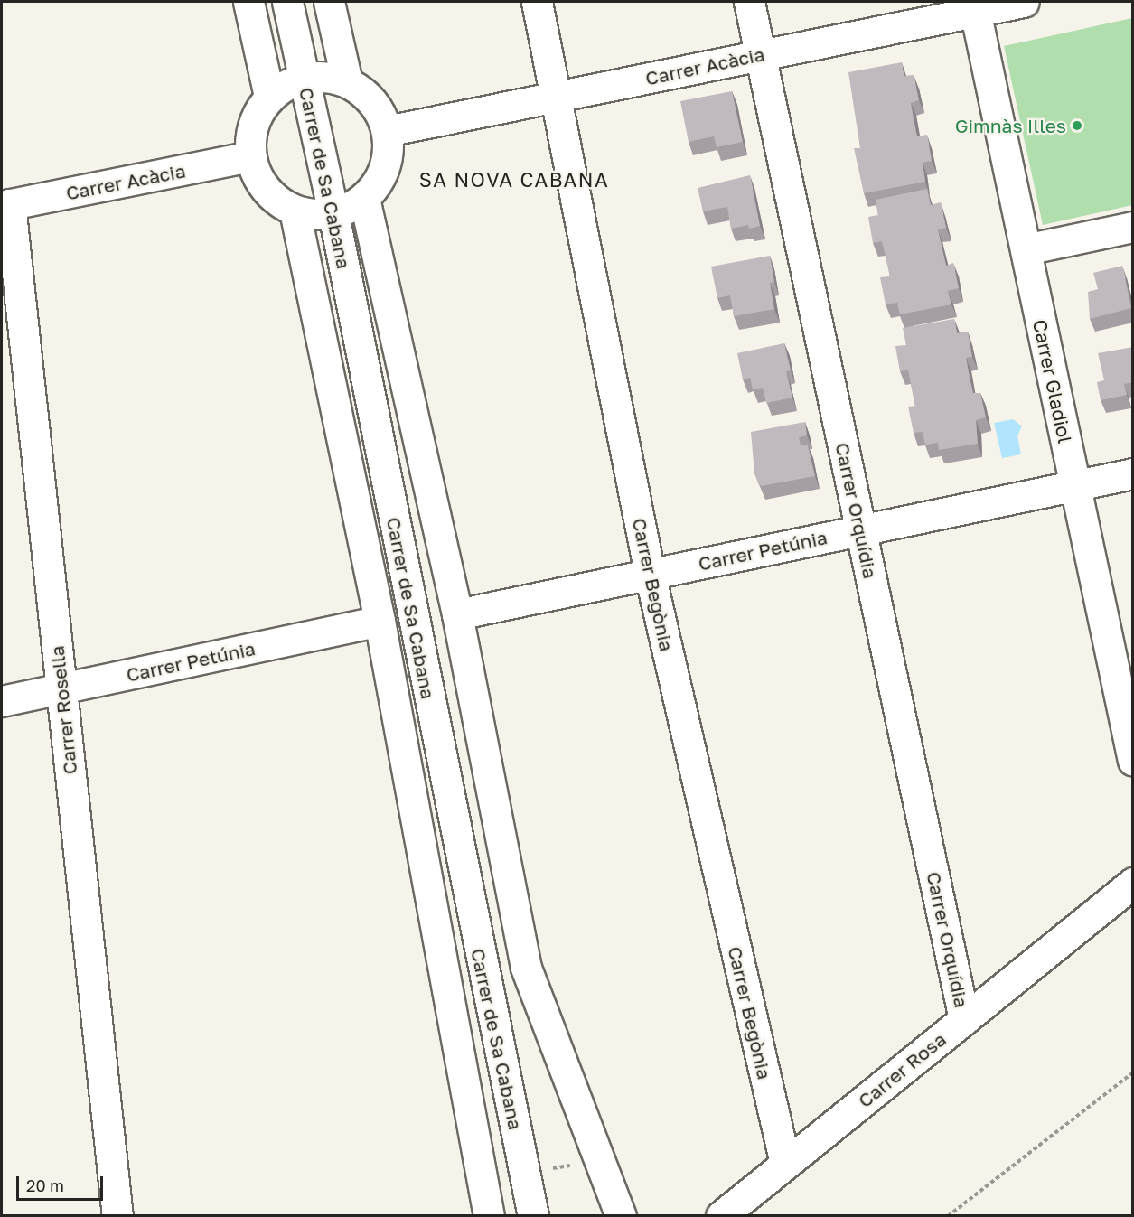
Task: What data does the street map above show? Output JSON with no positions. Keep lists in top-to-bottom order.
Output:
{
  "streets": {
    "street": [
      "Carrer Acàcia",
      "Carrer de Sa Cabana",
      "Carrer Gladiol",
      "Carrer Orquídia",
      "Carrer Petúnia",
      "Carrer Begònia",
      "Carrer Rosella",
      "Carrer Rosa"
    ]
  },
  "crossings": [
    ["Carrer Acàcia", "Carrer Gladiol"],
    ["Carrer Acàcia", "Carrer Orquídia"],
    ["Carrer Acàcia", "Carrer Begònia"],
    ["Carrer Acàcia", "Carrer Rosella"],
    ["Carrer Gladiol", "Carrer Petúnia"],
    ["Carrer Orquídia", "Carrer Petúnia"],
    ["Carrer Orquídia", "Carrer Rosa"],
    ["Carrer Petúnia", "Carrer Begònia"],
    ["Carrer Petúnia", "Carrer Rosella"],
    ["Carrer Begònia", "Carrer Rosa"]
  ],
  "districts": ["SA NOVA CABANA"],
  "places": ["Gimnàs Illes"],
  "scale_bar": "20 m"
}
